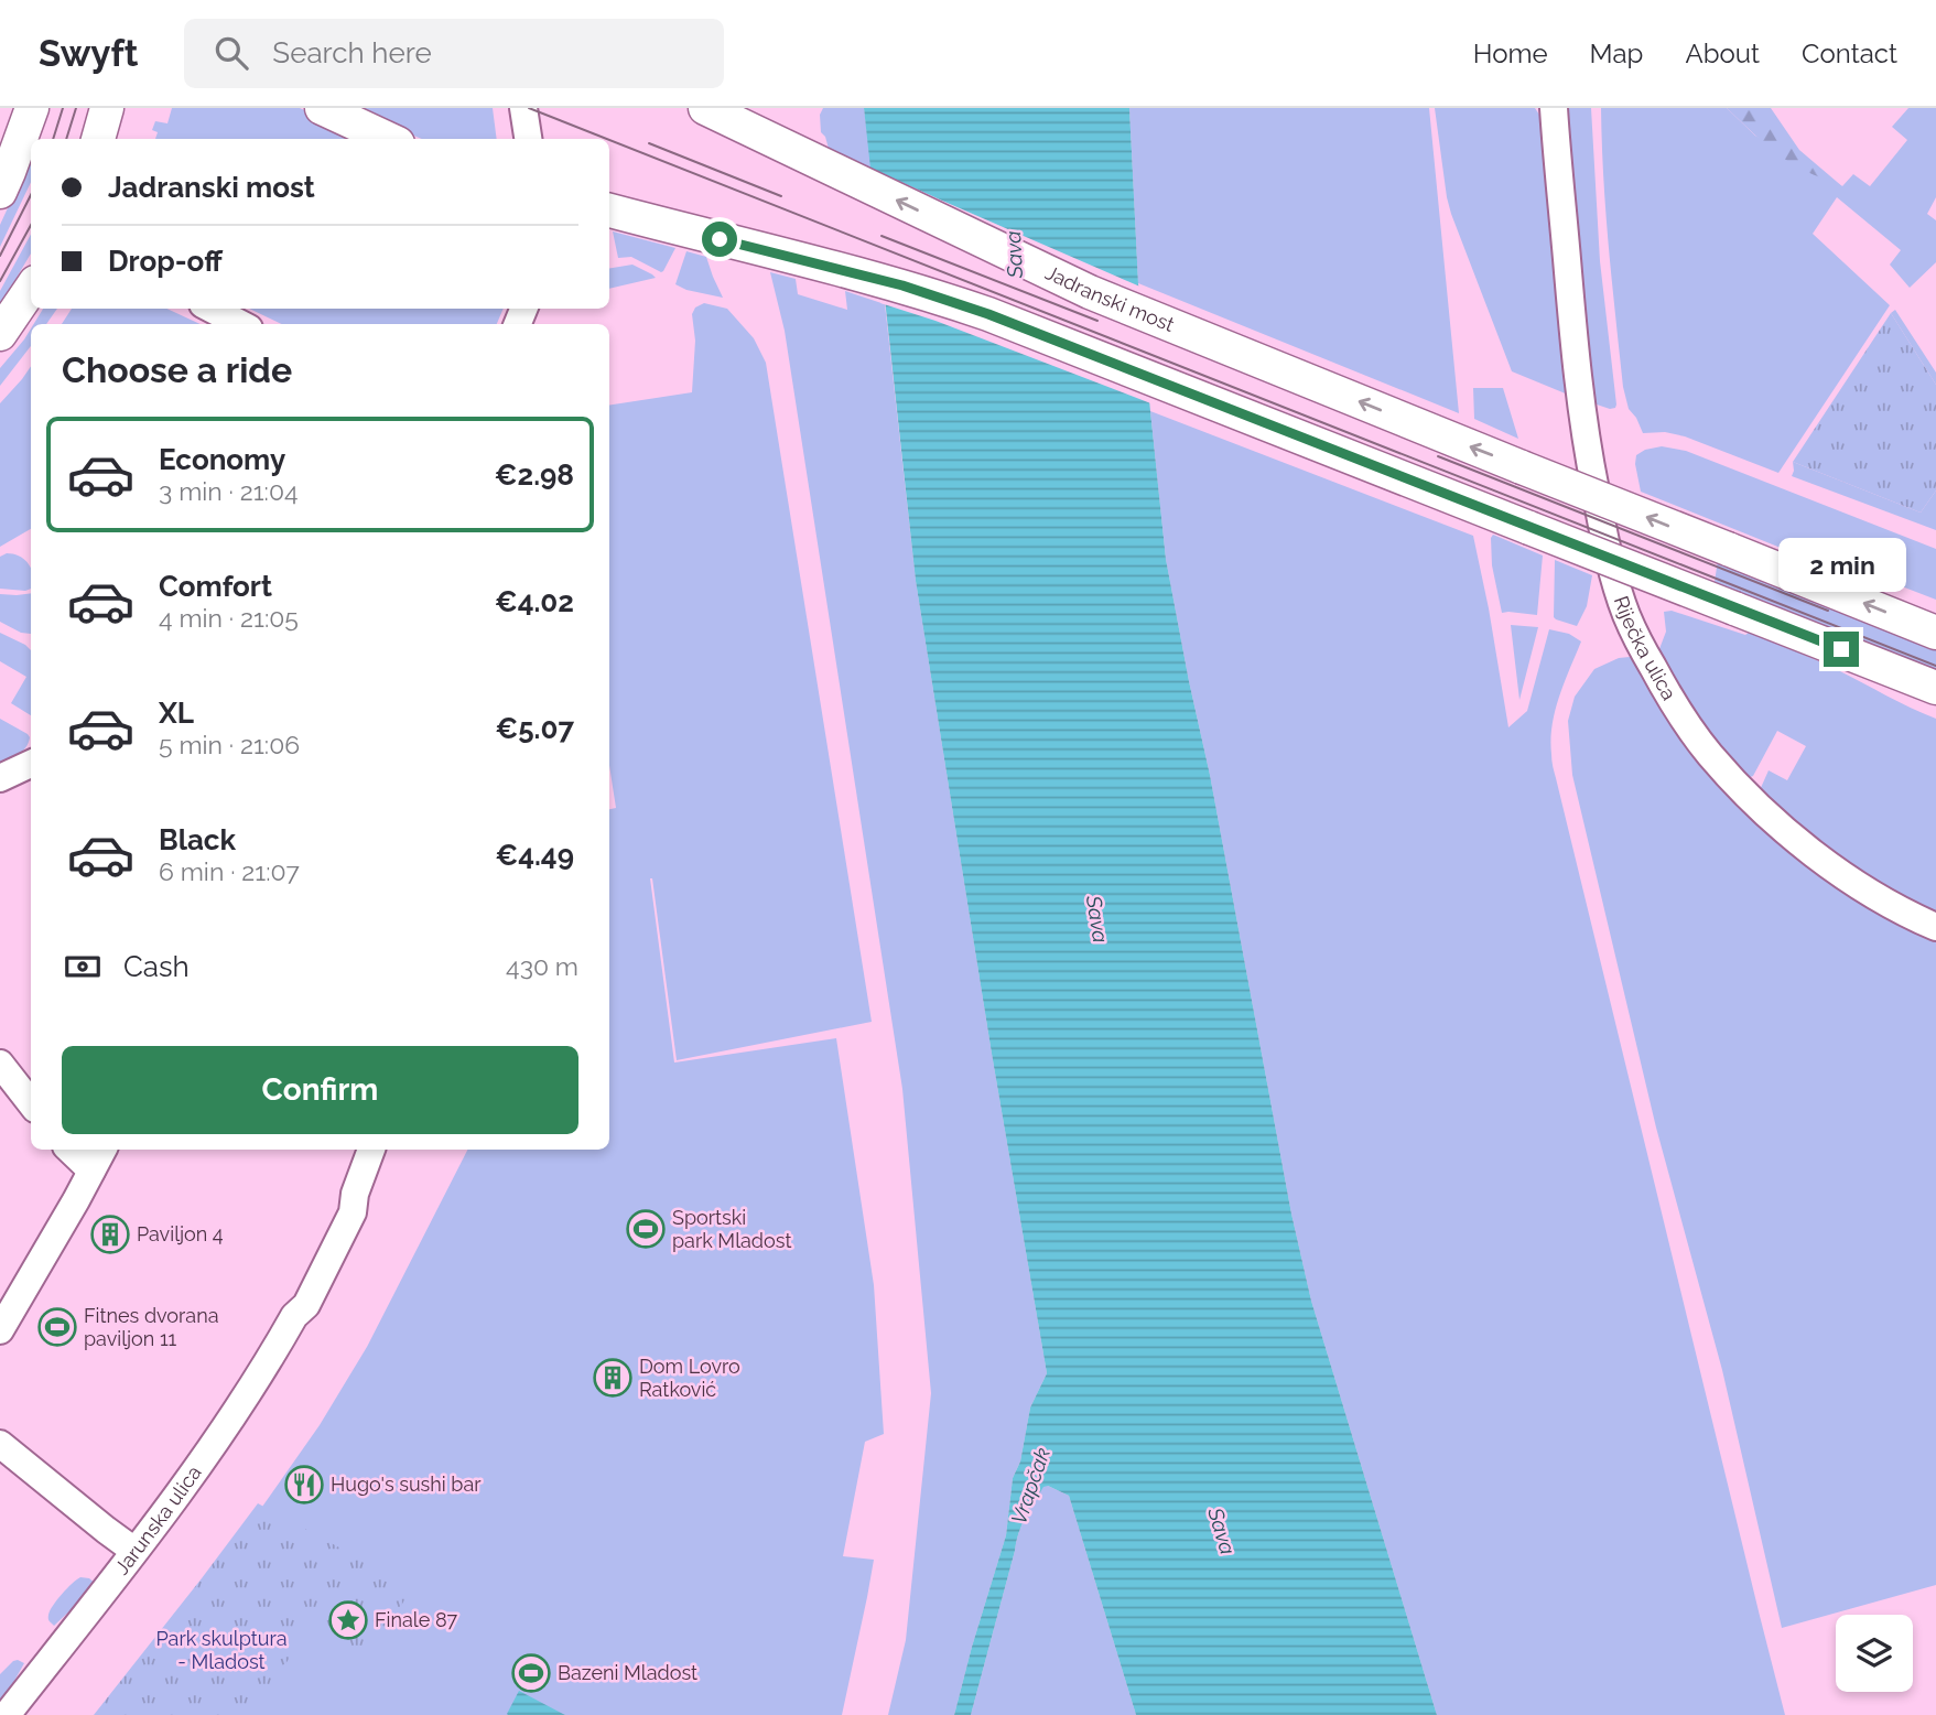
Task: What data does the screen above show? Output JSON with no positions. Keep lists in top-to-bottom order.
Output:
{
  "streets": {
    "main road": ["Jadranski most"],
    "street": ["Riječka ulica", "Jarunska ulica"]
  },
  "water": ["Sava", "Vrapčak"],
  "parks": ["Park skulptura - Mladost"],
  "places": {
    "sports": ["Sportski park Mladost", "Fitnes dvorana paviljon 11", "Bazeni Mladost"],
    "building": ["Paviljon 4", "Dom Lovro Ratković"],
    "restaurant": ["Hugo's sushi bar"],
    "place": ["Finale 87"]
  },
  "page": {
    "header": "Swyft",
    "search": "Search here",
    "nav": [
      "Home",
      "Map",
      "About",
      "Contact"
    ],
    "banner": ["Jadranski most", "Drop-off"],
    "heading": "Choose a ride",
    "list": [
      {
        "name": "Economy",
        "note": "3 min · 21:04",
        "value": "€2.98"
      },
      {
        "name": "Comfort",
        "note": "4 min · 21:05",
        "value": "€4.02"
      },
      {
        "name": "XL",
        "note": "5 min · 21:06",
        "value": "€5.07"
      },
      {
        "name": "Black",
        "note": "6 min · 21:07",
        "value": "€4.49"
      }
    ],
    "bubble": "2 min",
    "pay": ["Cash", "430 m"],
    "buttons": "Confirm"
  }
}
